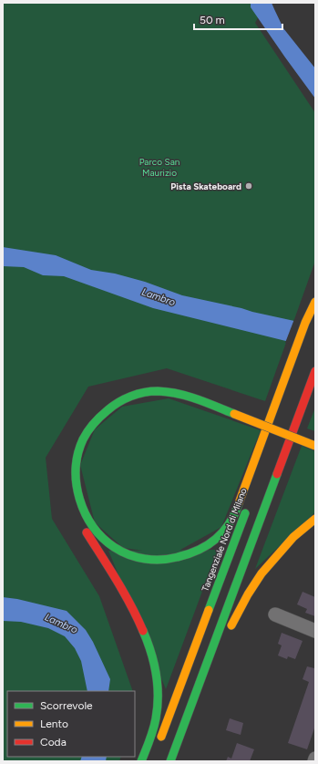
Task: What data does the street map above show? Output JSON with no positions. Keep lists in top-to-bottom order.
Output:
{
  "streets": {
    "highway": ["Tangenziale Nord di Milano"]
  },
  "water": ["Lambro"],
  "parks": ["Parco San Maurizio"],
  "places": ["Pista Skateboard"],
  "legend": ["Scorrevole", "Lento", "Coda"],
  "scale_bar": "50 m"
}
